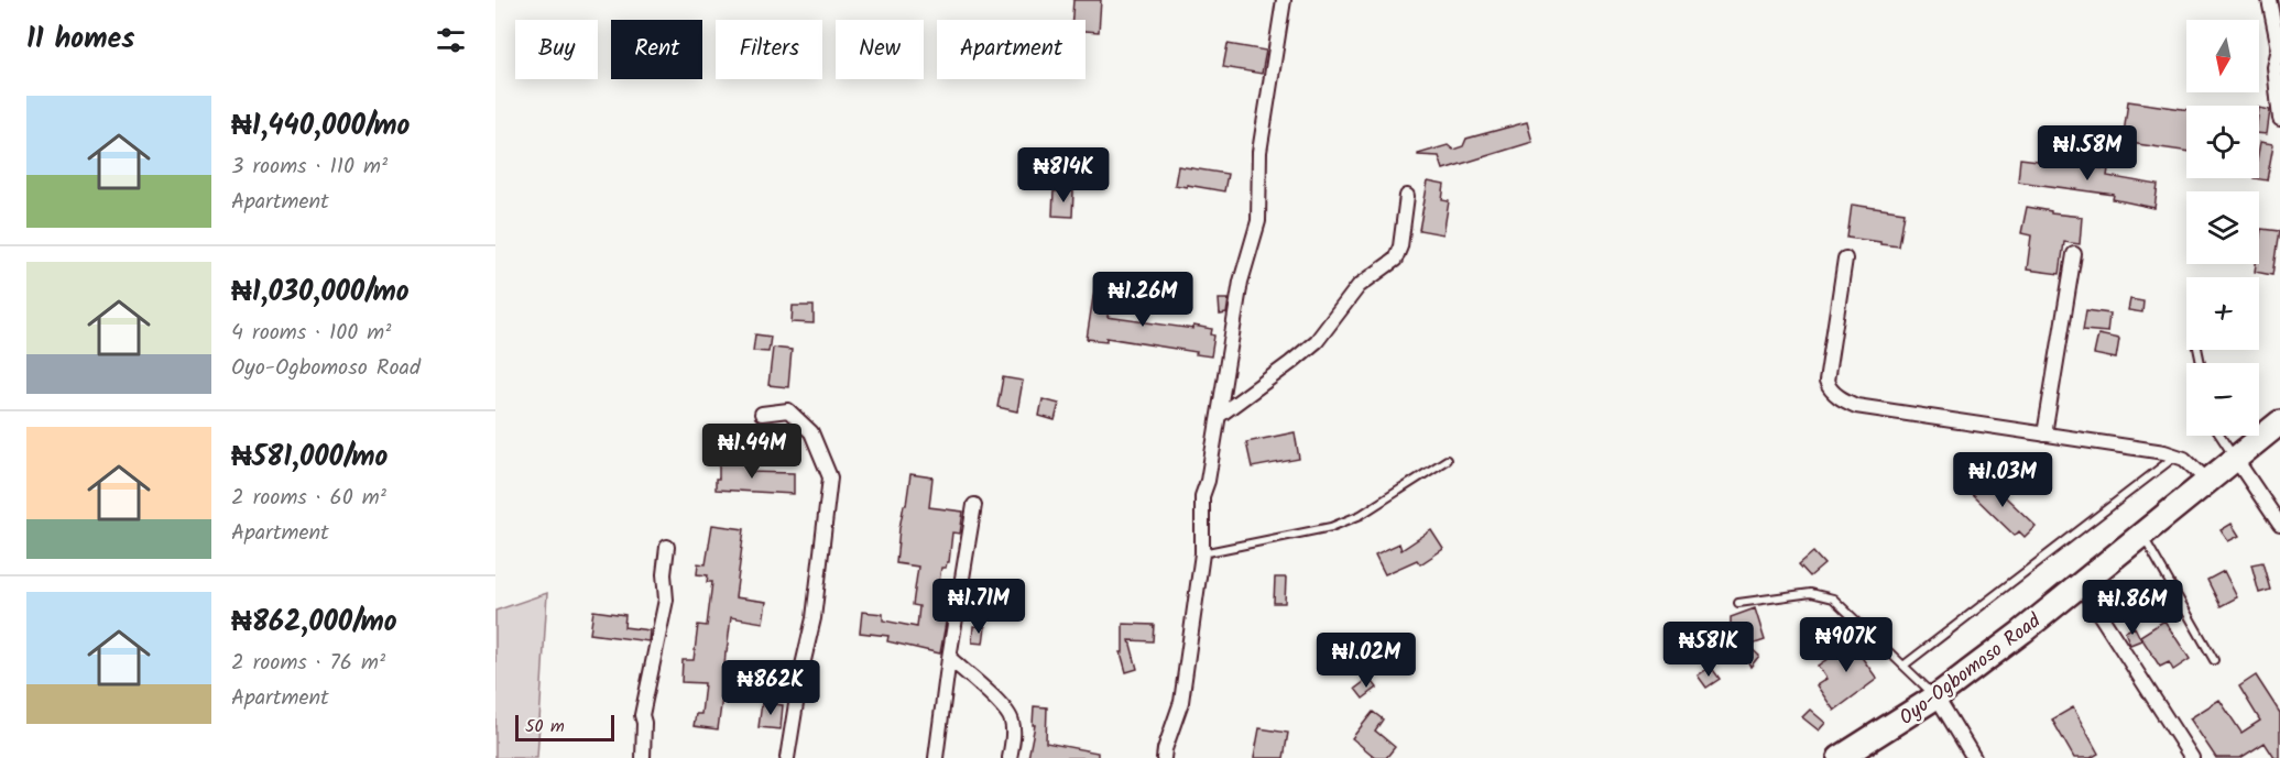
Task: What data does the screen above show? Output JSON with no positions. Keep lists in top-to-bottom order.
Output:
{
  "streets": {
    "highway": ["Oyo-Ogbomoso Road"]
  },
  "scale_bar": "50 m",
  "north": "bottom",
  "page": {
    "heading": "11 homes",
    "map_buttons": ["+", "−"],
    "chip": [
      "Buy",
      "Rent",
      "Filters",
      "New",
      "Apartment"
    ],
    "list": [
      {
        "name": "₦1,440,000/mo",
        "note": "3 rooms · 110 m² · Apartment"
      },
      {
        "name": "₦1,030,000/mo",
        "note": "4 rooms · 100 m² · Oyo-Ogbomoso Road"
      },
      {
        "name": "₦581,000/mo",
        "note": "2 rooms · 60 m² · Apartment"
      },
      {
        "name": "₦862,000/mo",
        "note": "2 rooms · 76 m² · Apartment"
      }
    ],
    "price": [
      "₦1.58M",
      "₦814K",
      "₦1.26M",
      "₦1.44M",
      "₦1.03M",
      "₦1.71M",
      "₦1.86M",
      "₦907K",
      "₦581K",
      "₦1.02M",
      "₦862K"
    ],
    "scale": "50 m"
  }
}
